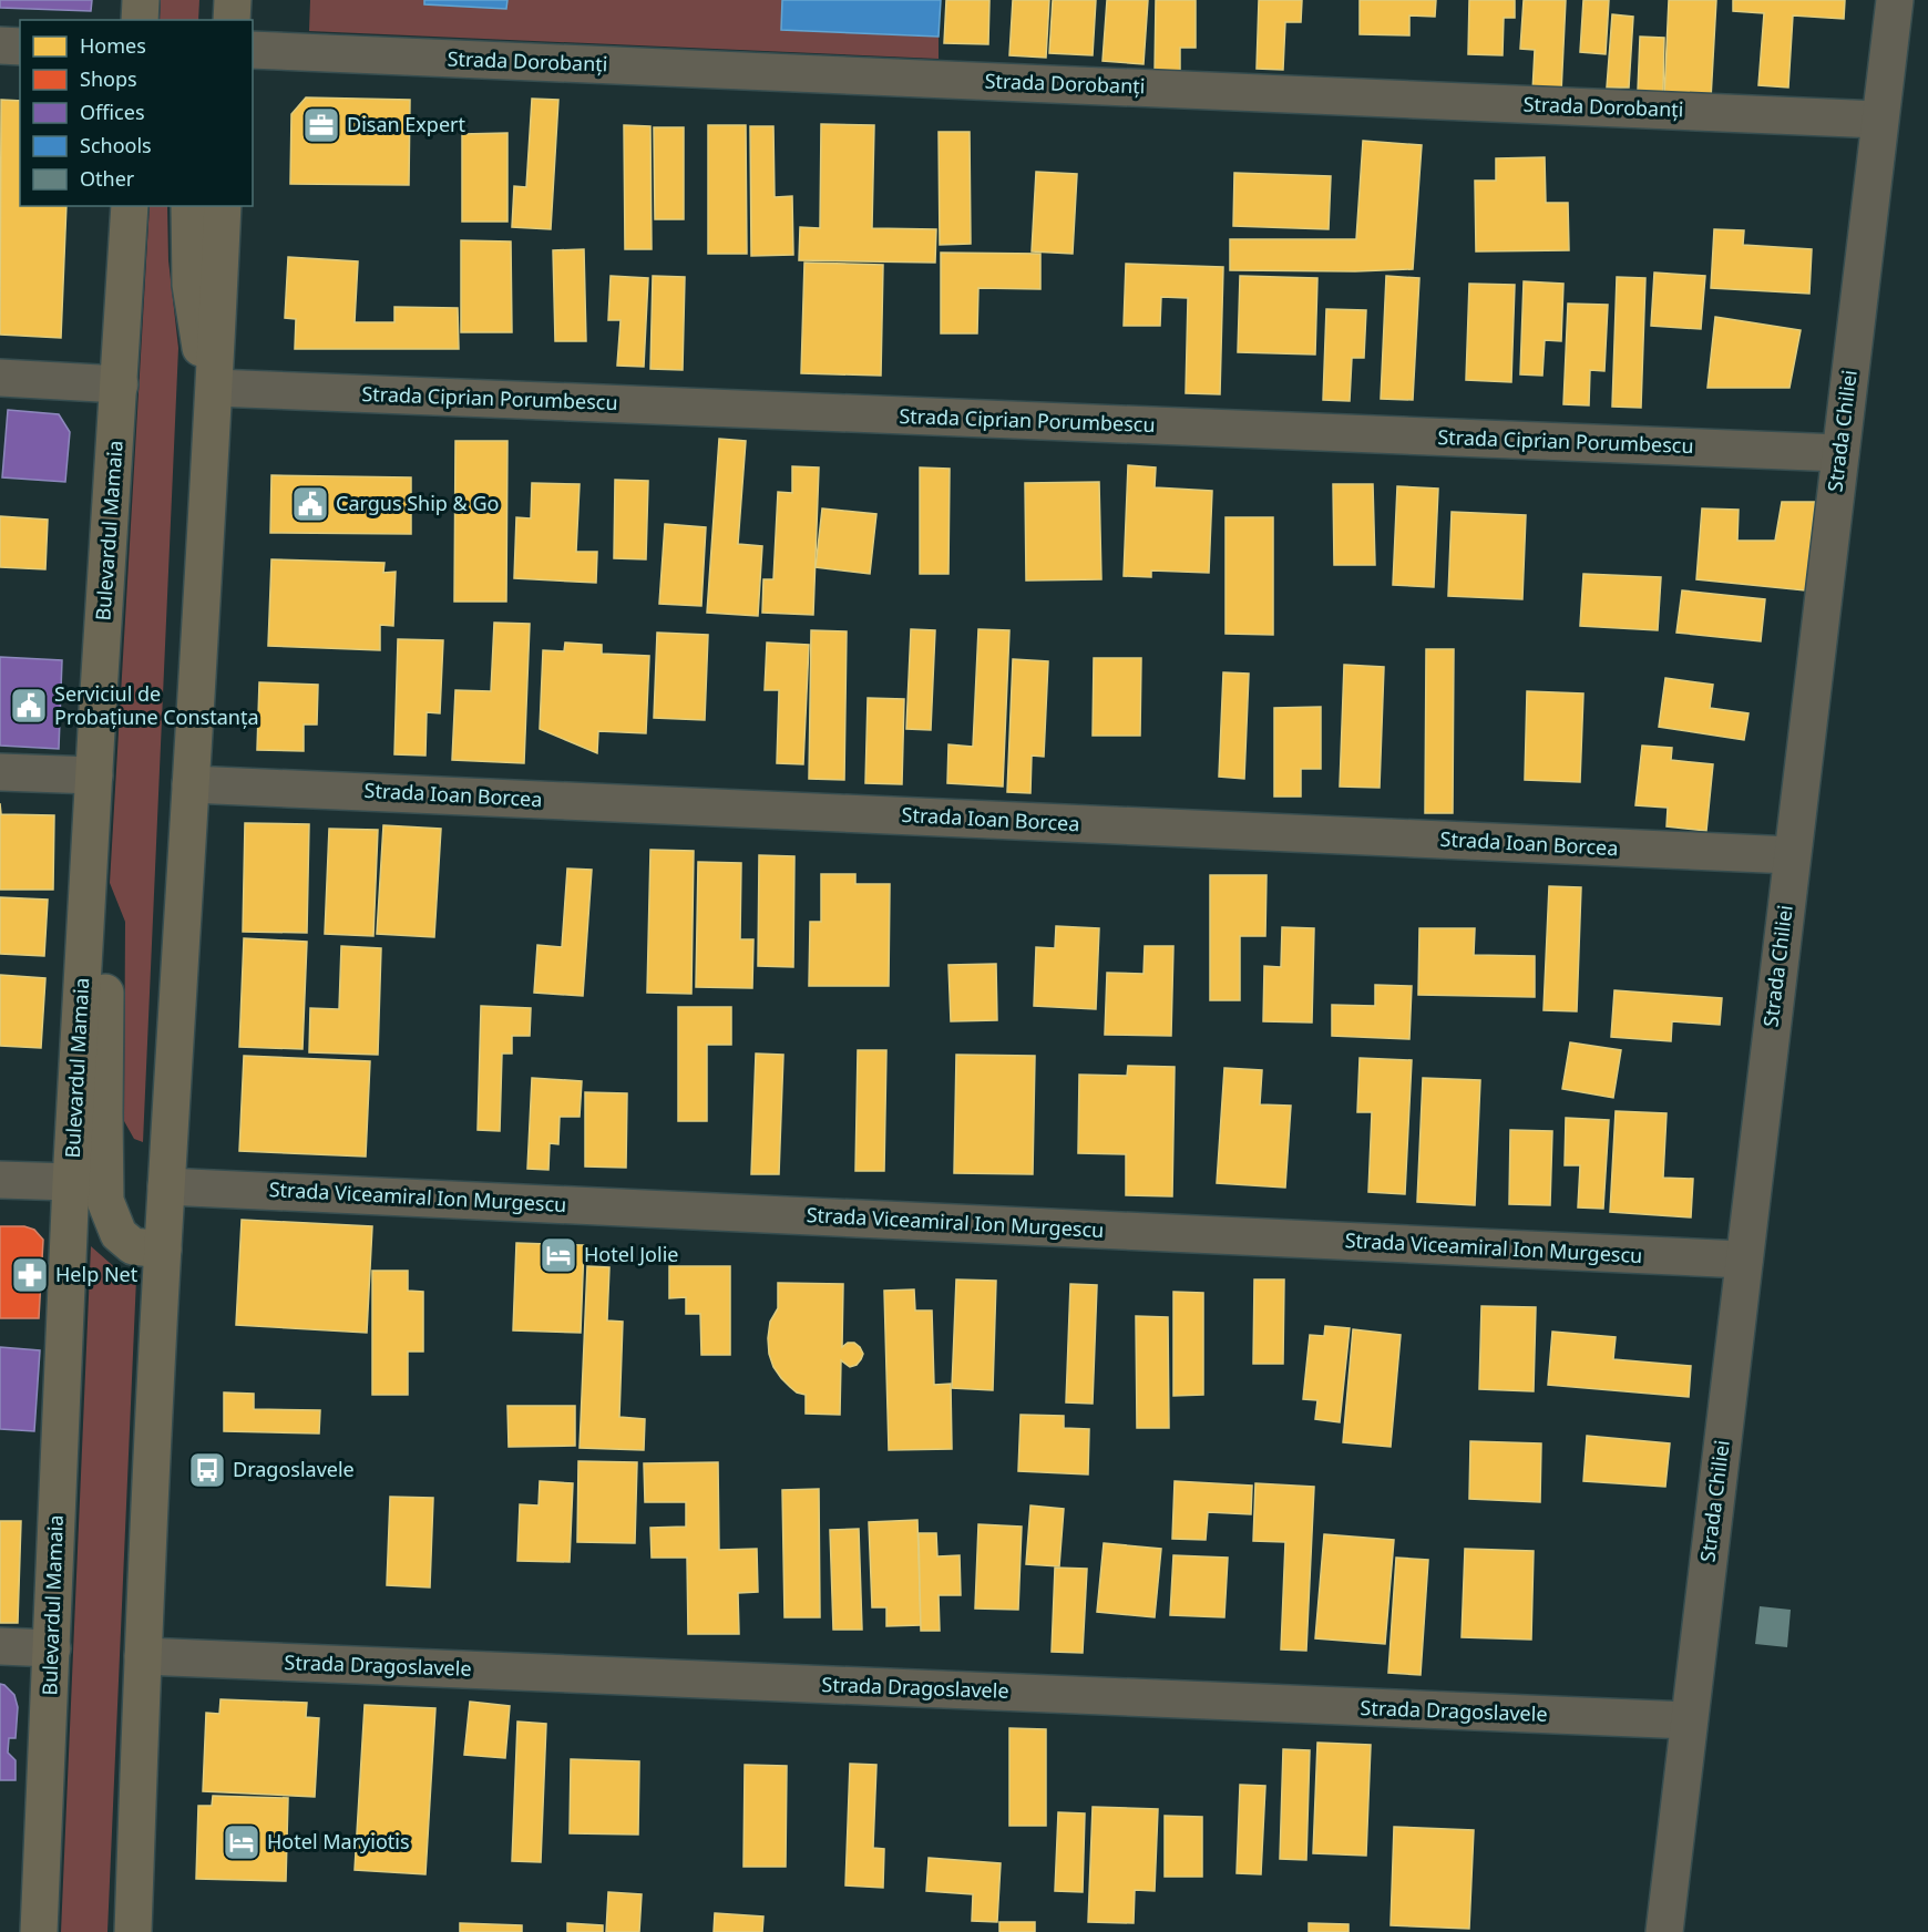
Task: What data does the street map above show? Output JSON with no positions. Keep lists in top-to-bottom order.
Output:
{
  "streets": {
    "main road": ["Bulevardul Mamaia"],
    "street": [
      "Strada Dorobanți",
      "Strada Ciprian Porumbescu",
      "Strada Chiliei",
      "Strada Ioan Borcea",
      "Strada Viceamiral Ion Murgescu",
      "Strada Dragoslavele"
    ]
  },
  "crossings": [
    ["Strada Dorobanți", "Strada Chiliei"],
    ["Strada Ciprian Porumbescu", "Strada Chiliei"],
    ["Strada Chiliei", "Strada Ioan Borcea"],
    ["Strada Chiliei", "Strada Viceamiral Ion Murgescu"],
    ["Strada Chiliei", "Strada Dragoslavele"]
  ],
  "places": {
    "office": ["Disan Expert"],
    "public building": ["Cargus Ship & Go", "Serviciul de Probațiune Constanța"],
    "hotel": ["Hotel Jolie", "Hotel Maryiotis"],
    "pharmacy": ["Help Net"],
    "bus stop": ["Dragoslavele"]
  },
  "legend": [
    "Homes",
    "Shops",
    "Offices",
    "Schools",
    "Other"
  ]
}
